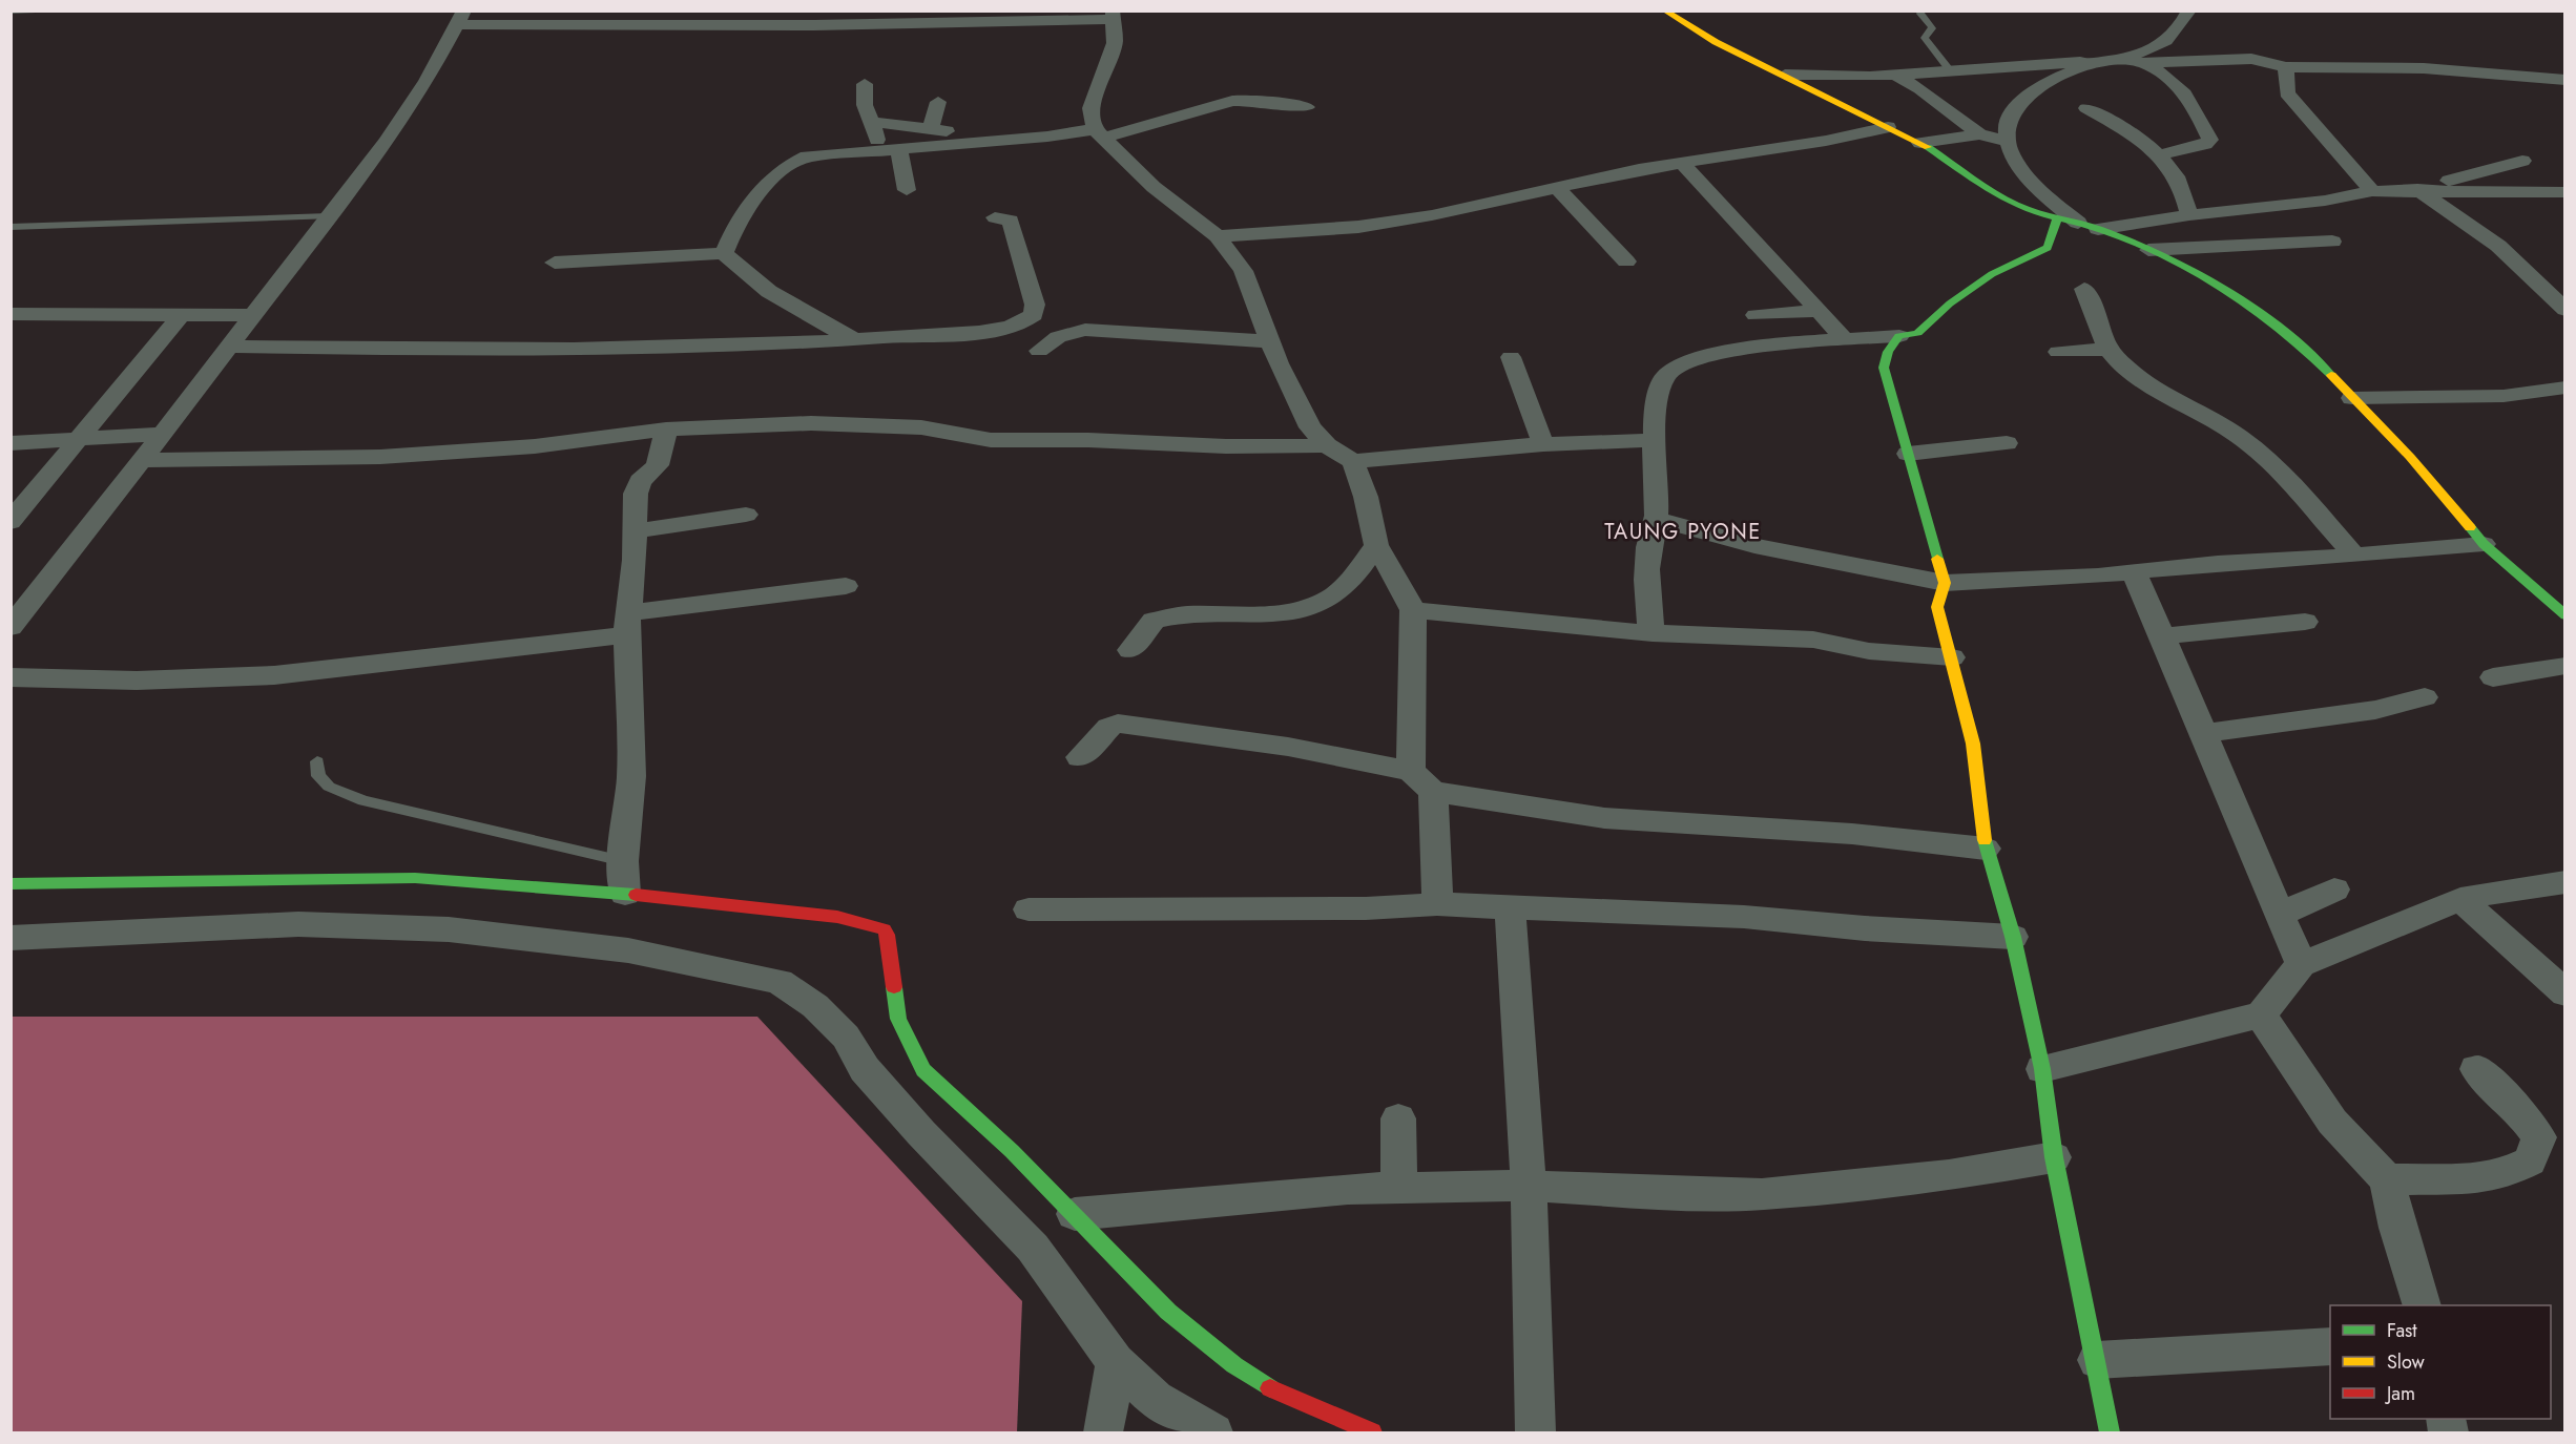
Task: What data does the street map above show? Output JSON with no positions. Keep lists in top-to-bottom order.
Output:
{
  "districts": ["TAUNG PYONE"],
  "legend": ["Fast", "Slow", "Jam"]
}
